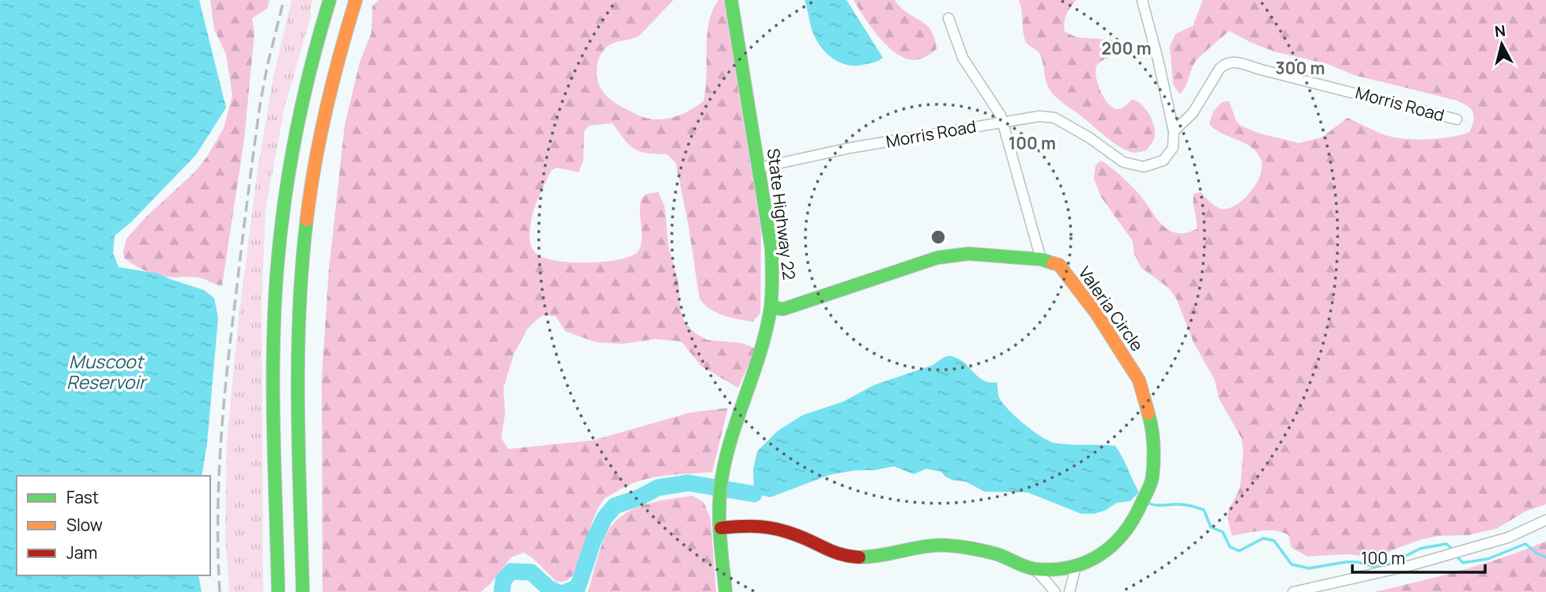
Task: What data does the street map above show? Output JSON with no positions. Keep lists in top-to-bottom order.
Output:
{
  "streets": {
    "main road": ["State Highway 22", "Valeria Circle"],
    "street": ["Morris Road"]
  },
  "crossings": [
    ["Morris Road", "State Highway 22"],
    ["State Highway 22", "Valeria Circle"]
  ],
  "water": ["Muscoot Reservoir"],
  "legend": ["Fast", "Slow", "Jam"],
  "scale_bar": "100 m",
  "north": "top",
  "rings": ["200 m", "300 m", "100 m"]
}
